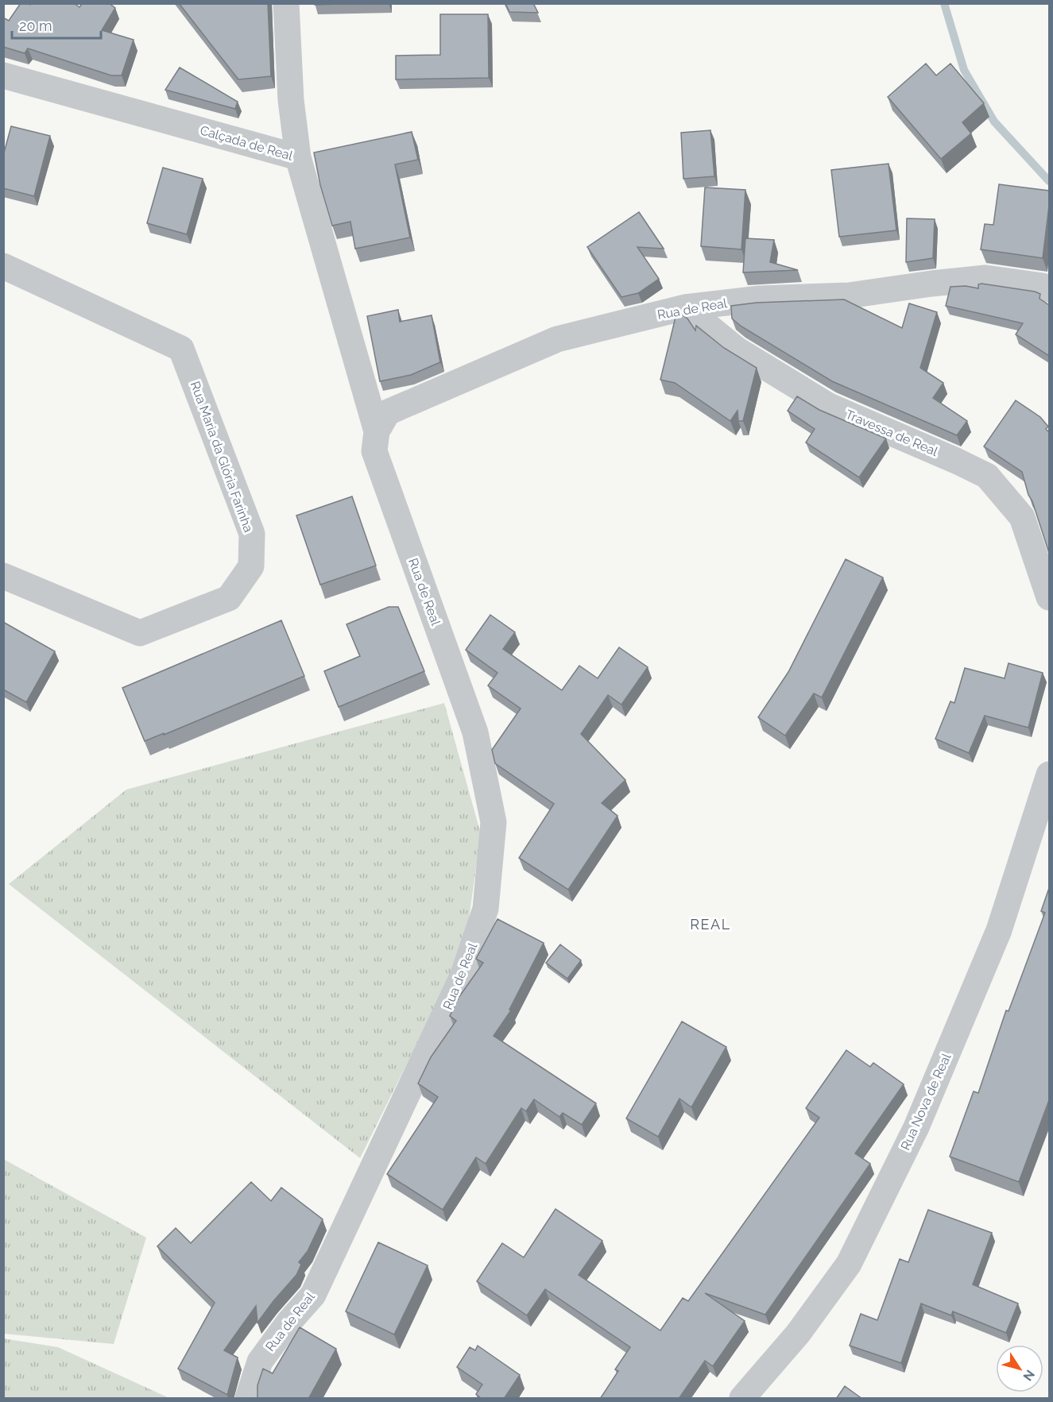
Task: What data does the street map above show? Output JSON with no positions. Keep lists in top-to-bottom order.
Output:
{
  "streets": {
    "street": [
      "Calçada de Real",
      "Rua de Real",
      "Travessa de Real",
      "Rua Maria da Glória Farinha",
      "Rua Nova de Real"
    ]
  },
  "crossings": [
    ["Calçada de Real", "Rua de Real"],
    ["Rua de Real", "Travessa de Real"]
  ],
  "districts": ["REAL"],
  "scale_bar": "20 m",
  "north": "bottom right"
}
